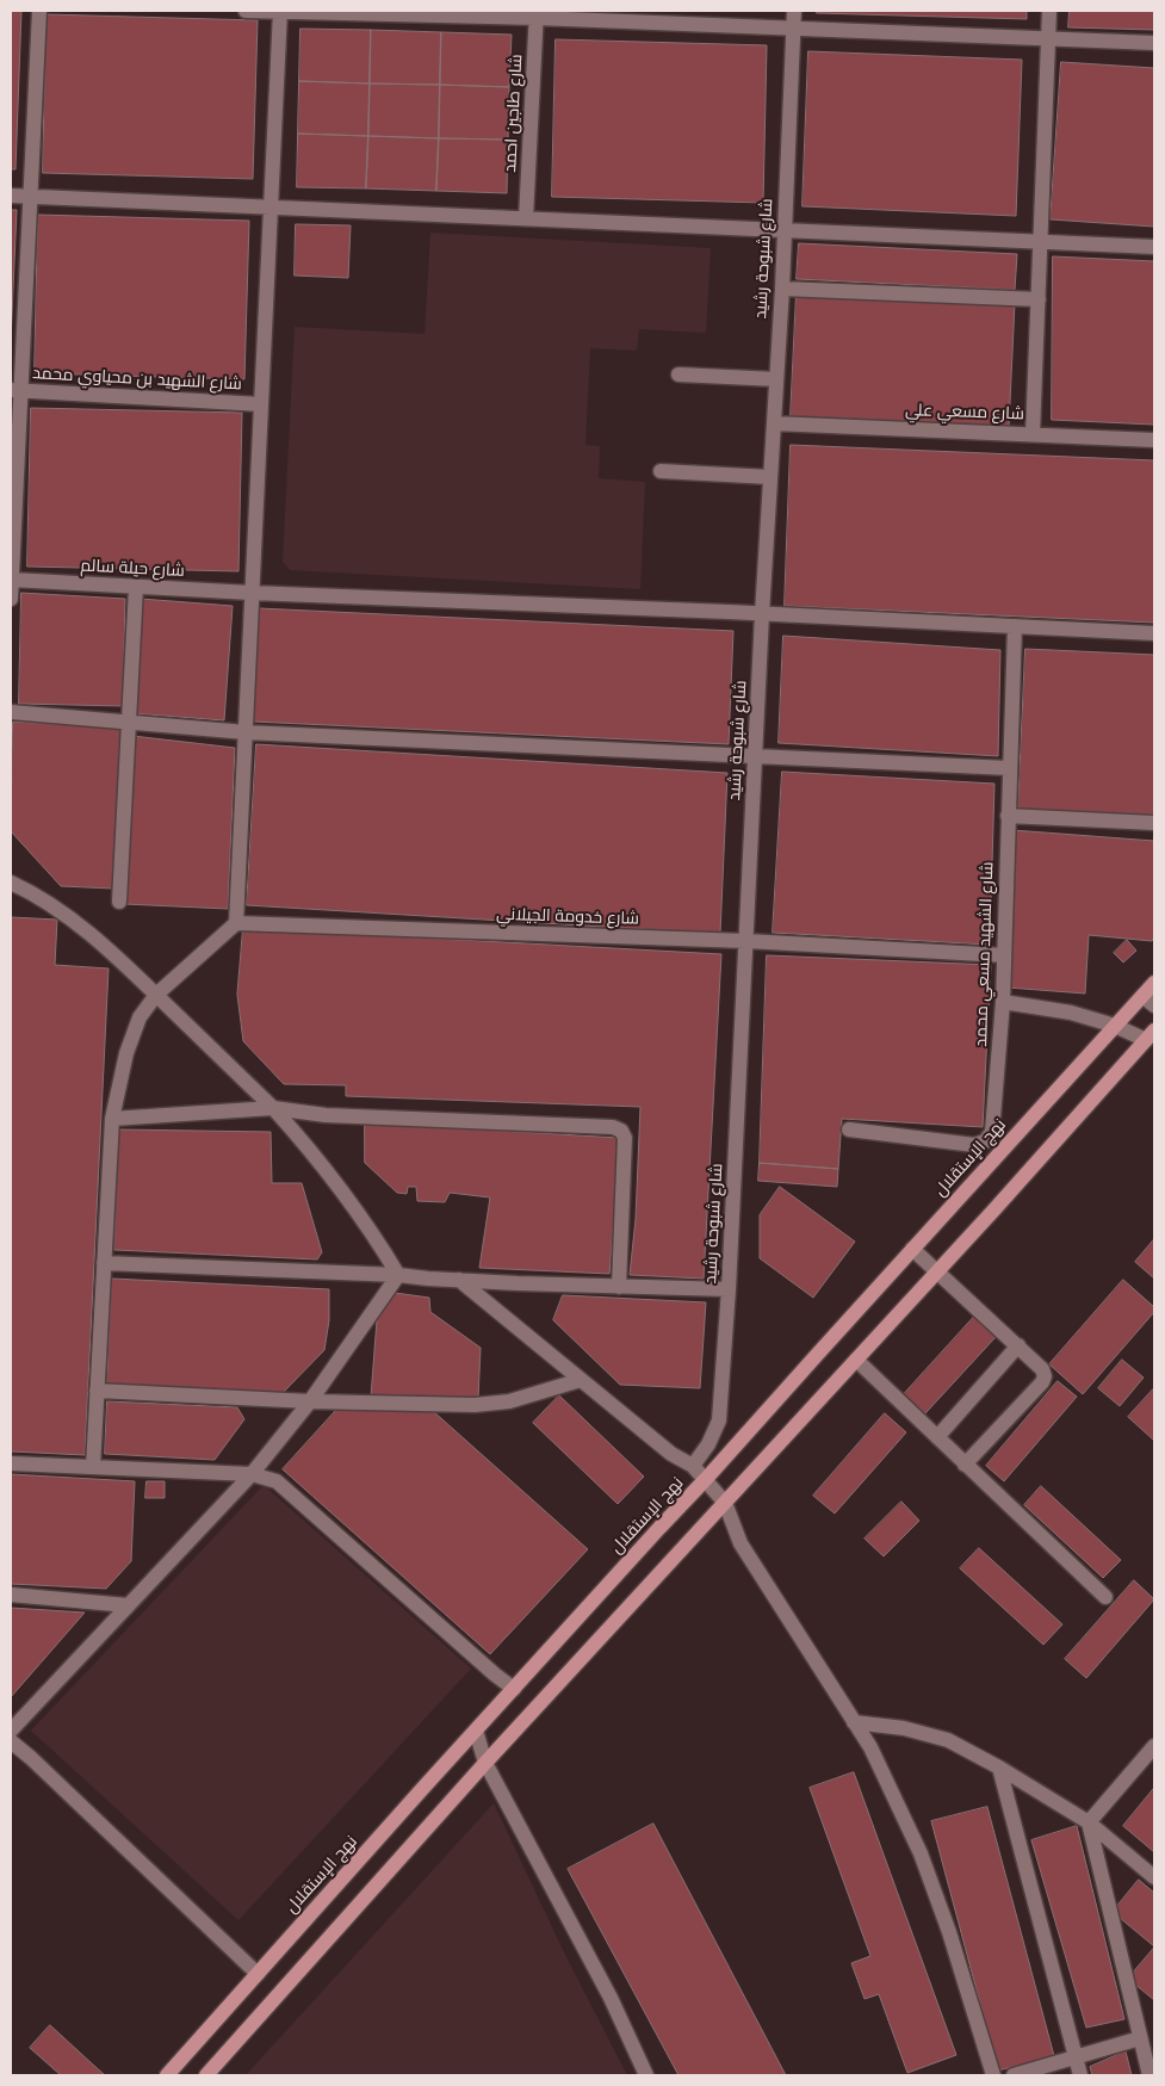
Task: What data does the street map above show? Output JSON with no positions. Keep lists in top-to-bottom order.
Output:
{
  "streets": {
    "main road": ["نهج الإستقلال"],
    "street": [
      "شارع طاجين احمد",
      "شارع شبوحة رشيد",
      "شارع الشهيد بن محياوي محمد",
      "شارع مسعي علي",
      "شارع حيلة سالم",
      "شارع خدومة الجيلاني",
      "شارع الشهيد مسعي محمد"
    ]
  },
  "crossings": [
    ["شارع شبوحة رشيد", "شارع مسعي علي"],
    ["شارع شبوحة رشيد", "شارع حيلة سالم"],
    ["شارع شبوحة رشيد", "شارع خدومة الجيلاني"],
    ["شارع حيلة سالم", "شارع الشهيد مسعي محمد"],
    ["شارع خدومة الجيلاني", "شارع الشهيد مسعي محمد"]
  ]
}
